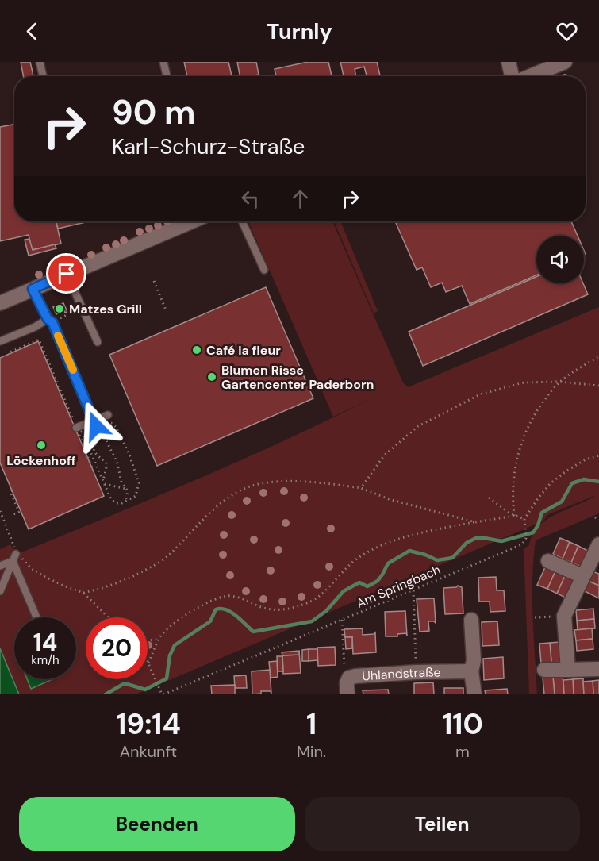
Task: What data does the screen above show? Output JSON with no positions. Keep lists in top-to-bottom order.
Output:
{
  "streets": {
    "street": ["Uhlandstraße"],
    "path": ["Am Springbach"]
  },
  "places": [
    "Matzes Grill",
    "Café la fleur",
    "Blumen Risse Gartencenter Paderborn",
    "Löckenhoff"
  ],
  "page": {
    "header": "Turnly",
    "turn": ["90 m", "Karl-Schurz-Straße"],
    "speed": "14 km/h",
    "limit": "20",
    "eta": [
      "19:14",
      "Ankunft",
      "1",
      "Min.",
      "110",
      "m"
    ],
    "buttons": ["Beenden", "Teilen"]
  }
}
